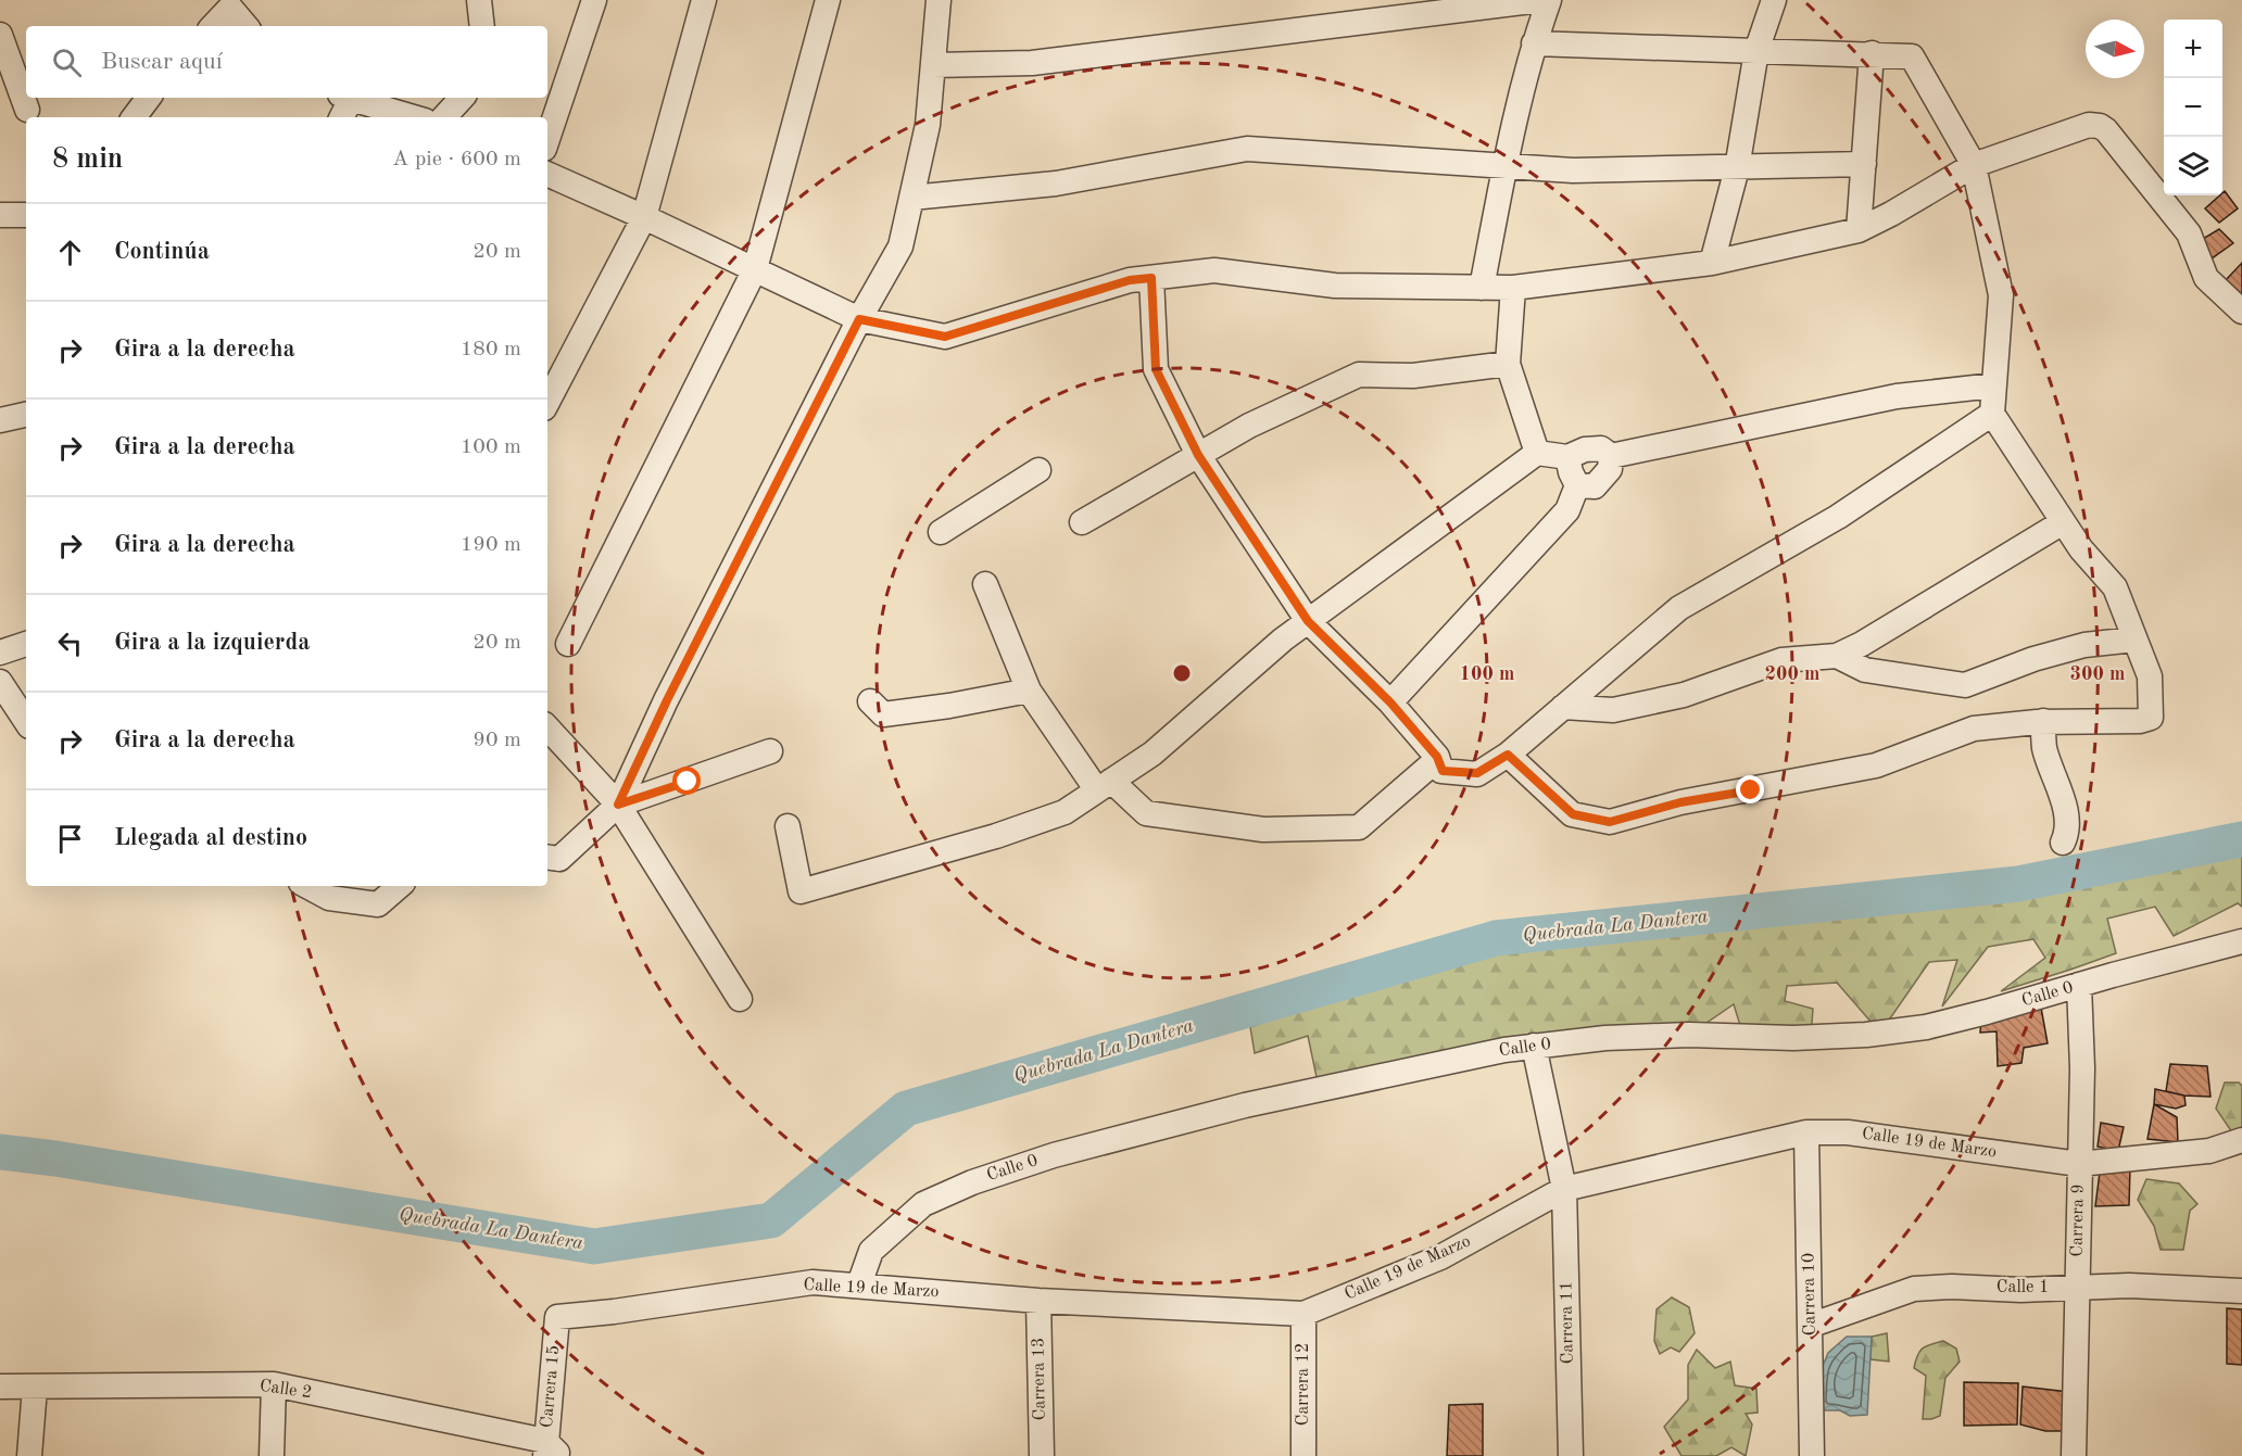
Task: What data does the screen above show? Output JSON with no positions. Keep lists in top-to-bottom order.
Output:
{
  "streets": {
    "street": [
      "Calle 0",
      "Calle 19 de Marzo",
      "Carrera 9",
      "Calle 1",
      "Carrera 10",
      "Carrera 11",
      "Carrera 13",
      "Carrera 12",
      "Carrera 15",
      "Calle 2"
    ]
  },
  "crossings": [
    ["Calle 0", "Calle 19 de Marzo"],
    ["Calle 0", "Carrera 9"],
    ["Calle 0", "Carrera 11"],
    ["Calle 19 de Marzo", "Carrera 9"],
    ["Calle 19 de Marzo", "Carrera 10"],
    ["Calle 19 de Marzo", "Carrera 11"],
    ["Calle 19 de Marzo", "Carrera 13"],
    ["Calle 19 de Marzo", "Carrera 12"],
    ["Calle 19 de Marzo", "Carrera 15"],
    ["Carrera 9", "Calle 1"],
    ["Calle 1", "Carrera 10"],
    ["Carrera 15", "Calle 2"]
  ],
  "water": ["Quebrada La Dantera"],
  "north": "right",
  "page": {
    "map_buttons": ["+", "−"],
    "search": "Buscar aquí",
    "heading": ["8 min", "A pie · 600 m"],
    "list": [
      ["Continúa", "20 m"],
      ["Gira a la derecha", "180 m"],
      ["Gira a la derecha", "100 m"],
      ["Gira a la derecha", "190 m"],
      ["Gira a la izquierda", "20 m"],
      ["Gira a la derecha", "90 m"],
      "Llegada al destino"
    ]
  },
  "rings": ["100 m", "200 m", "300 m"]
}
